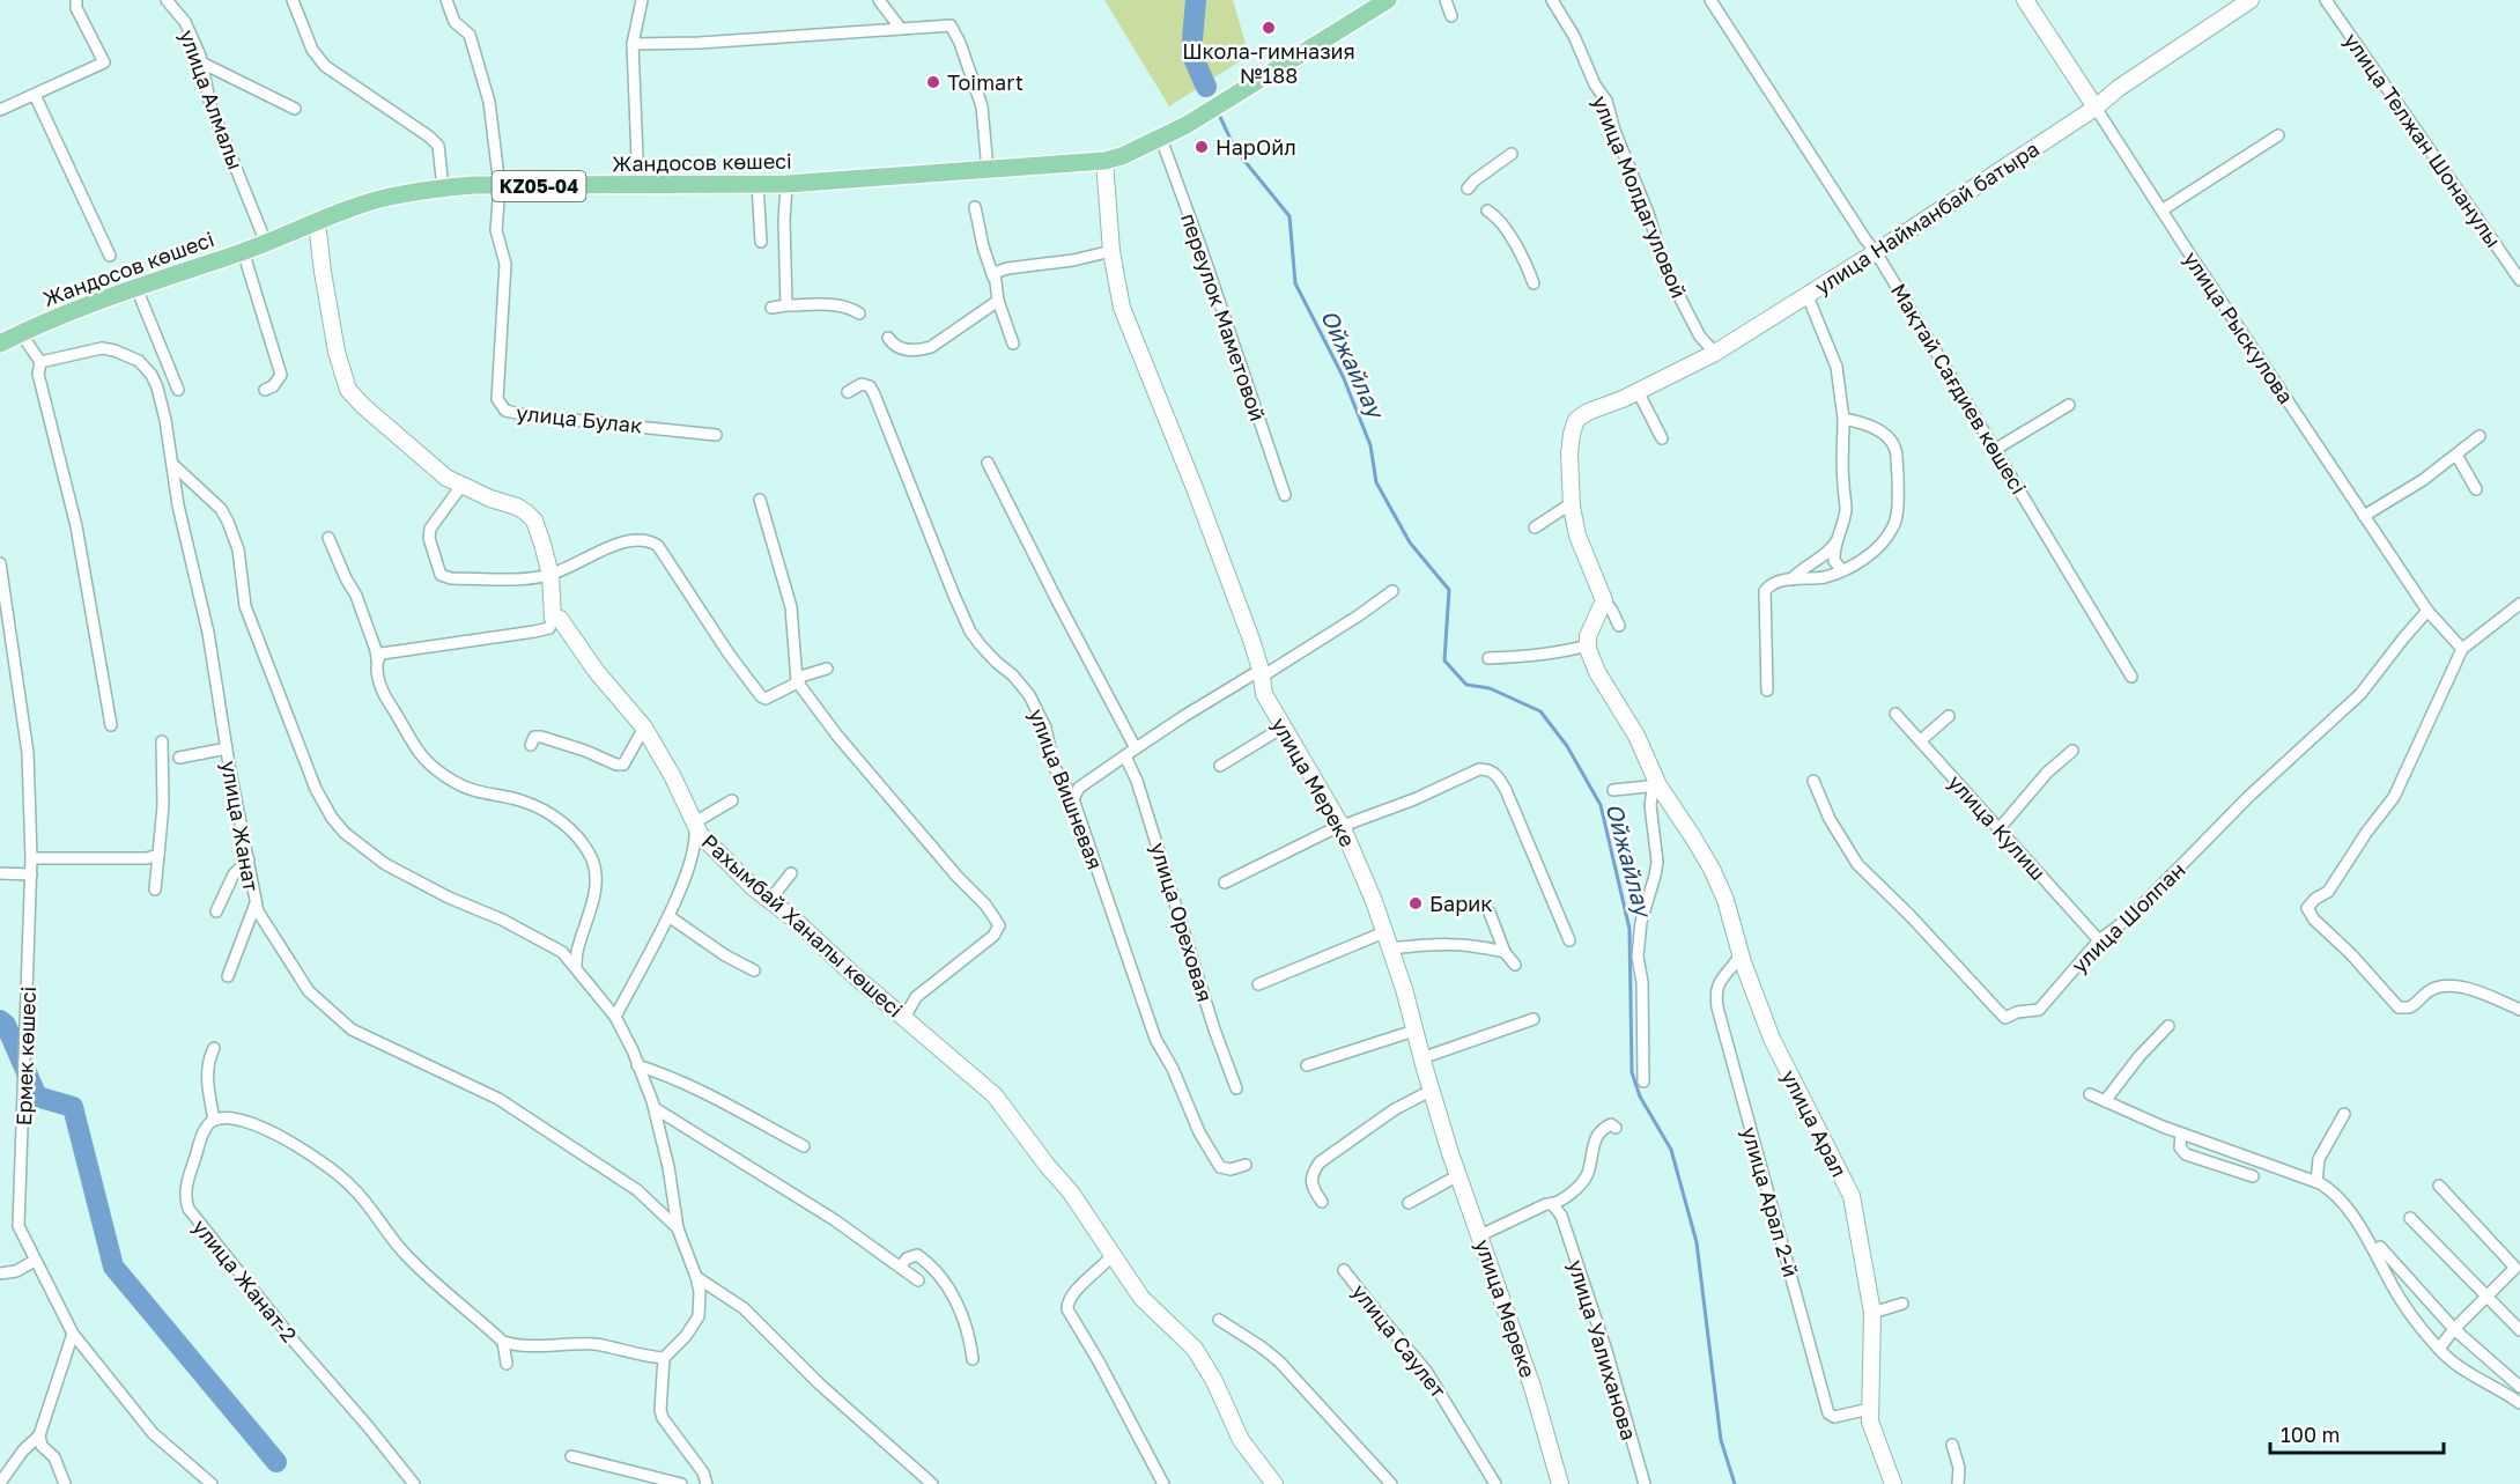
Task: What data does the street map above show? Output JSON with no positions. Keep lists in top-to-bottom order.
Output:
{
  "streets": {
    "main road": ["Жандосов көшесі", "KZ05-04"],
    "street": [
      "улица Алмалы",
      "улица Телжан Шонанулы",
      "улица Молдагуловой",
      "улица Найманбай батыра",
      "переулок Маметовой",
      "улица Рыскулова",
      "Мақтай Сағдиев көшесі",
      "улица Булак",
      "улица Мереке",
      "улица Вишневая",
      "улица Жанат",
      "улица Кулиш",
      "улица Шолпан",
      "улица Ореховая",
      "Рахымбай Ханалы көшесі",
      "Ермек көшесі",
      "улица Арал",
      "улица Арал 2-й",
      "улица Жанат-2",
      "улица Саулет",
      "улица Уалиханова"
    ]
  },
  "crossings": [
    ["улица Алмалы", "Жандосов көшесі"],
    ["Жандосов көшесі", "переулок Маметовой"],
    ["Жандосов көшесі", "улица Булак"],
    ["Жандосов көшесі", "улица Мереке"],
    ["улица Молдагуловой", "улица Найманбай батыра"],
    ["улица Найманбай батыра", "улица Рыскулова"],
    ["улица Найманбай батыра", "Мақтай Сағдиев көшесі"],
    ["улица Рыскулова", "улица Шолпан"],
    ["улица Кулиш", "улица Шолпан"],
    ["улица Арал", "улица Арал 2-й"]
  ],
  "water": ["Ойжайлау"],
  "places": [
    "Школа-гимназия №188",
    "Toimart",
    "НарОйл",
    "Барик"
  ],
  "scale_bar": "100 m"
}
